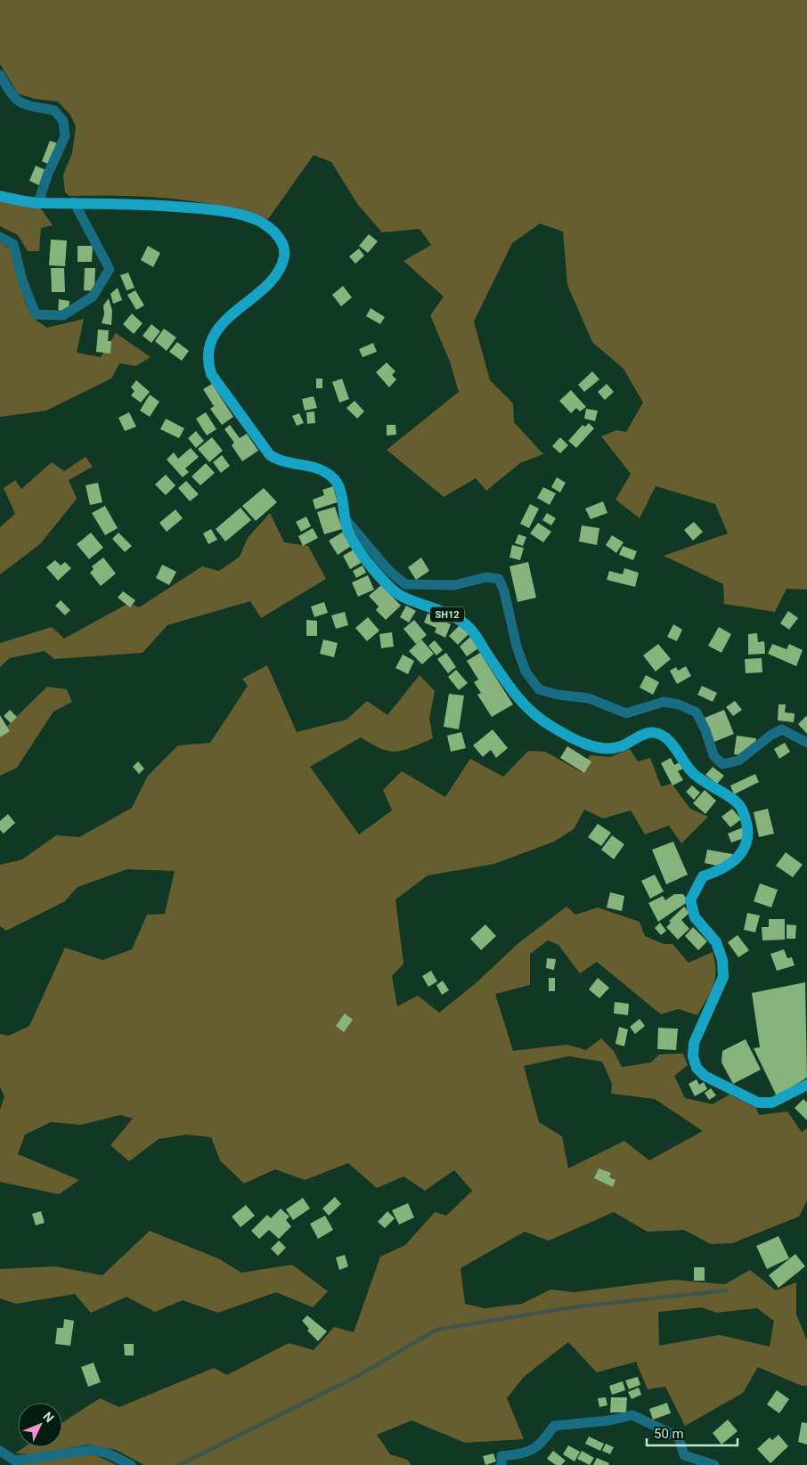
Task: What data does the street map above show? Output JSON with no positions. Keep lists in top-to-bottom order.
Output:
{
  "streets": {
    "main road": ["SH12"]
  },
  "scale_bar": "50 m",
  "north": "top right"
}
